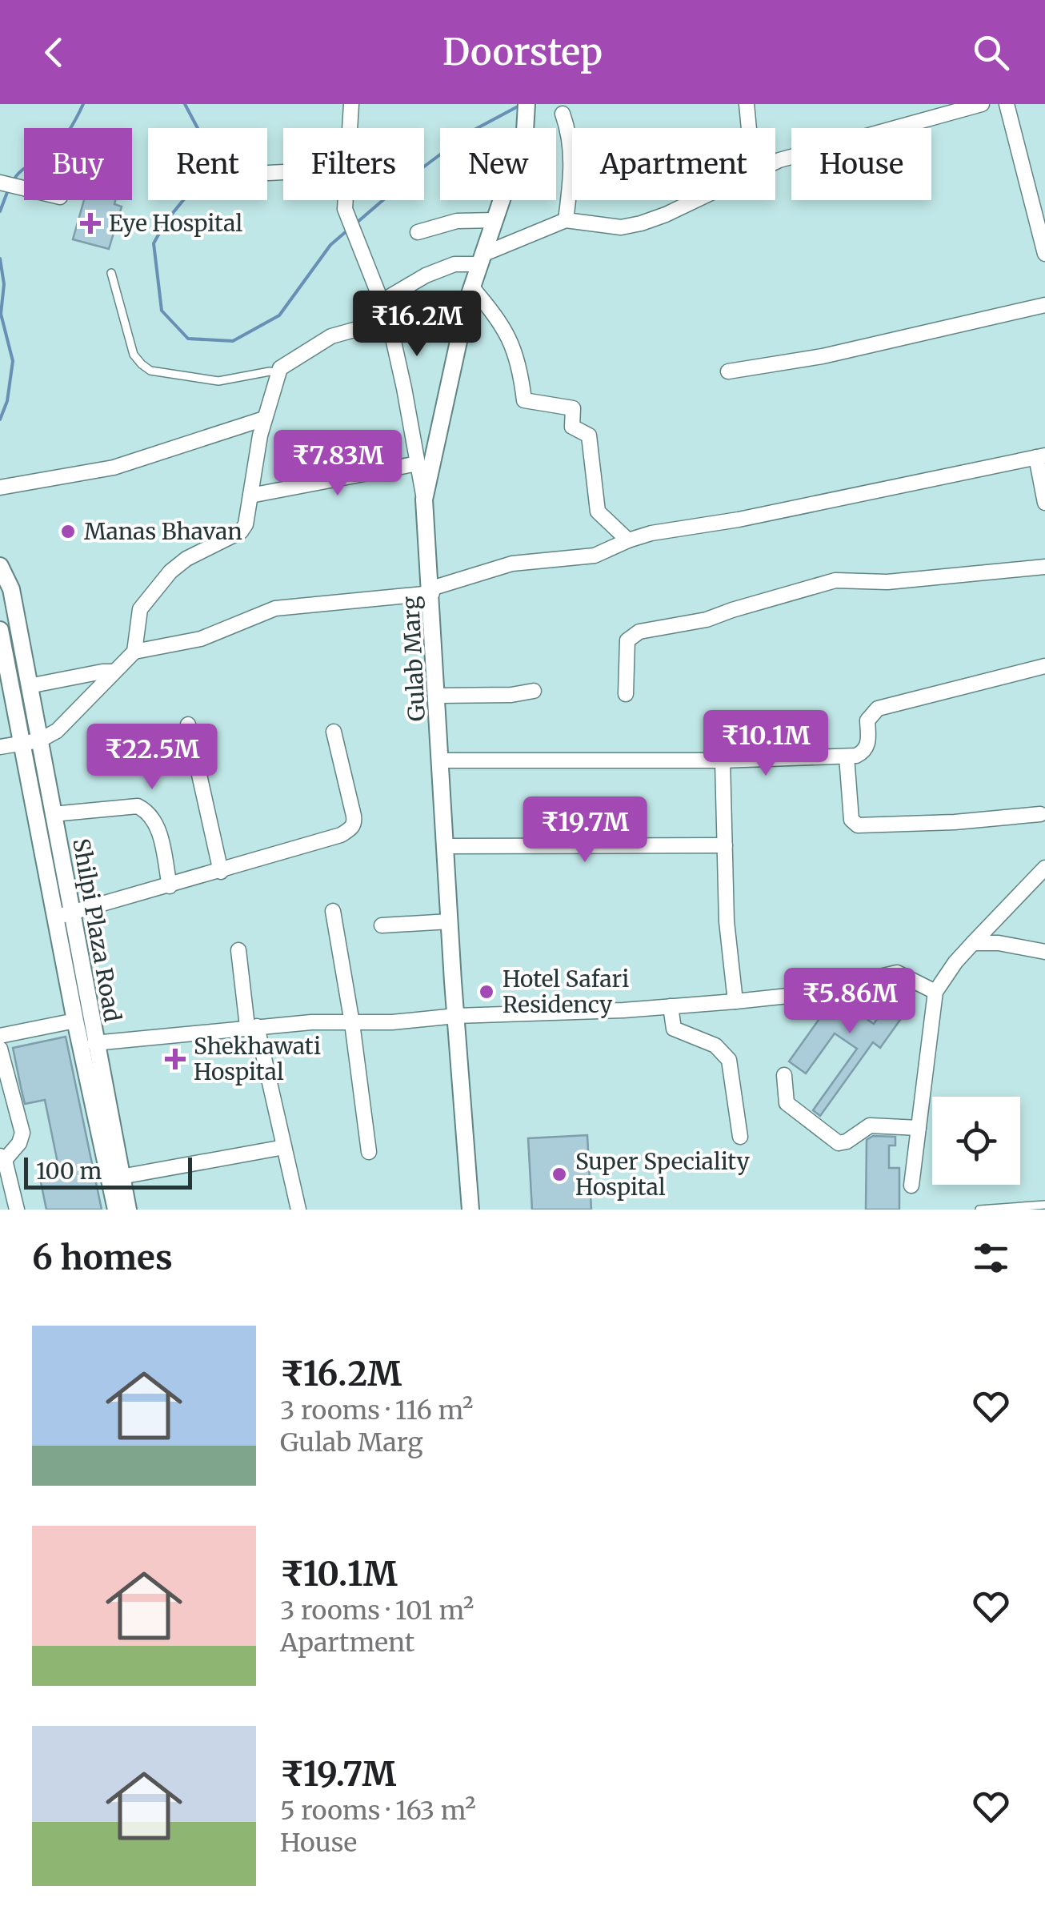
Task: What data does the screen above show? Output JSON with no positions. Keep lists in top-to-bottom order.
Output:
{
  "streets": {
    "street": ["Gulab Marg", "Shilpi Plaza Road"]
  },
  "places": {
    "health": ["Eye Hospital", "Shekhawati Hospital"],
    "other": ["Manas Bhavan", "Hotel Safari Residency", "Super Speciality Hospital"]
  },
  "scale_bar": "100 m",
  "page": {
    "header": "Doorstep",
    "chip": [
      "Buy",
      "Rent",
      "Filters",
      "New",
      "Apartment",
      "House"
    ],
    "price": [
      "₹16.2M",
      "₹7.83M",
      "₹10.1M",
      "₹22.5M",
      "₹19.7M",
      "₹5.86M"
    ],
    "scale": "100 m",
    "heading": "6 homes",
    "list": [
      {
        "name": "₹16.2M",
        "note": "3 rooms · 116 m² · Gulab Marg"
      },
      {
        "name": "₹10.1M",
        "note": "3 rooms · 101 m² · Apartment"
      },
      {
        "name": "₹19.7M",
        "note": "5 rooms · 163 m² · House"
      }
    ]
  }
}
